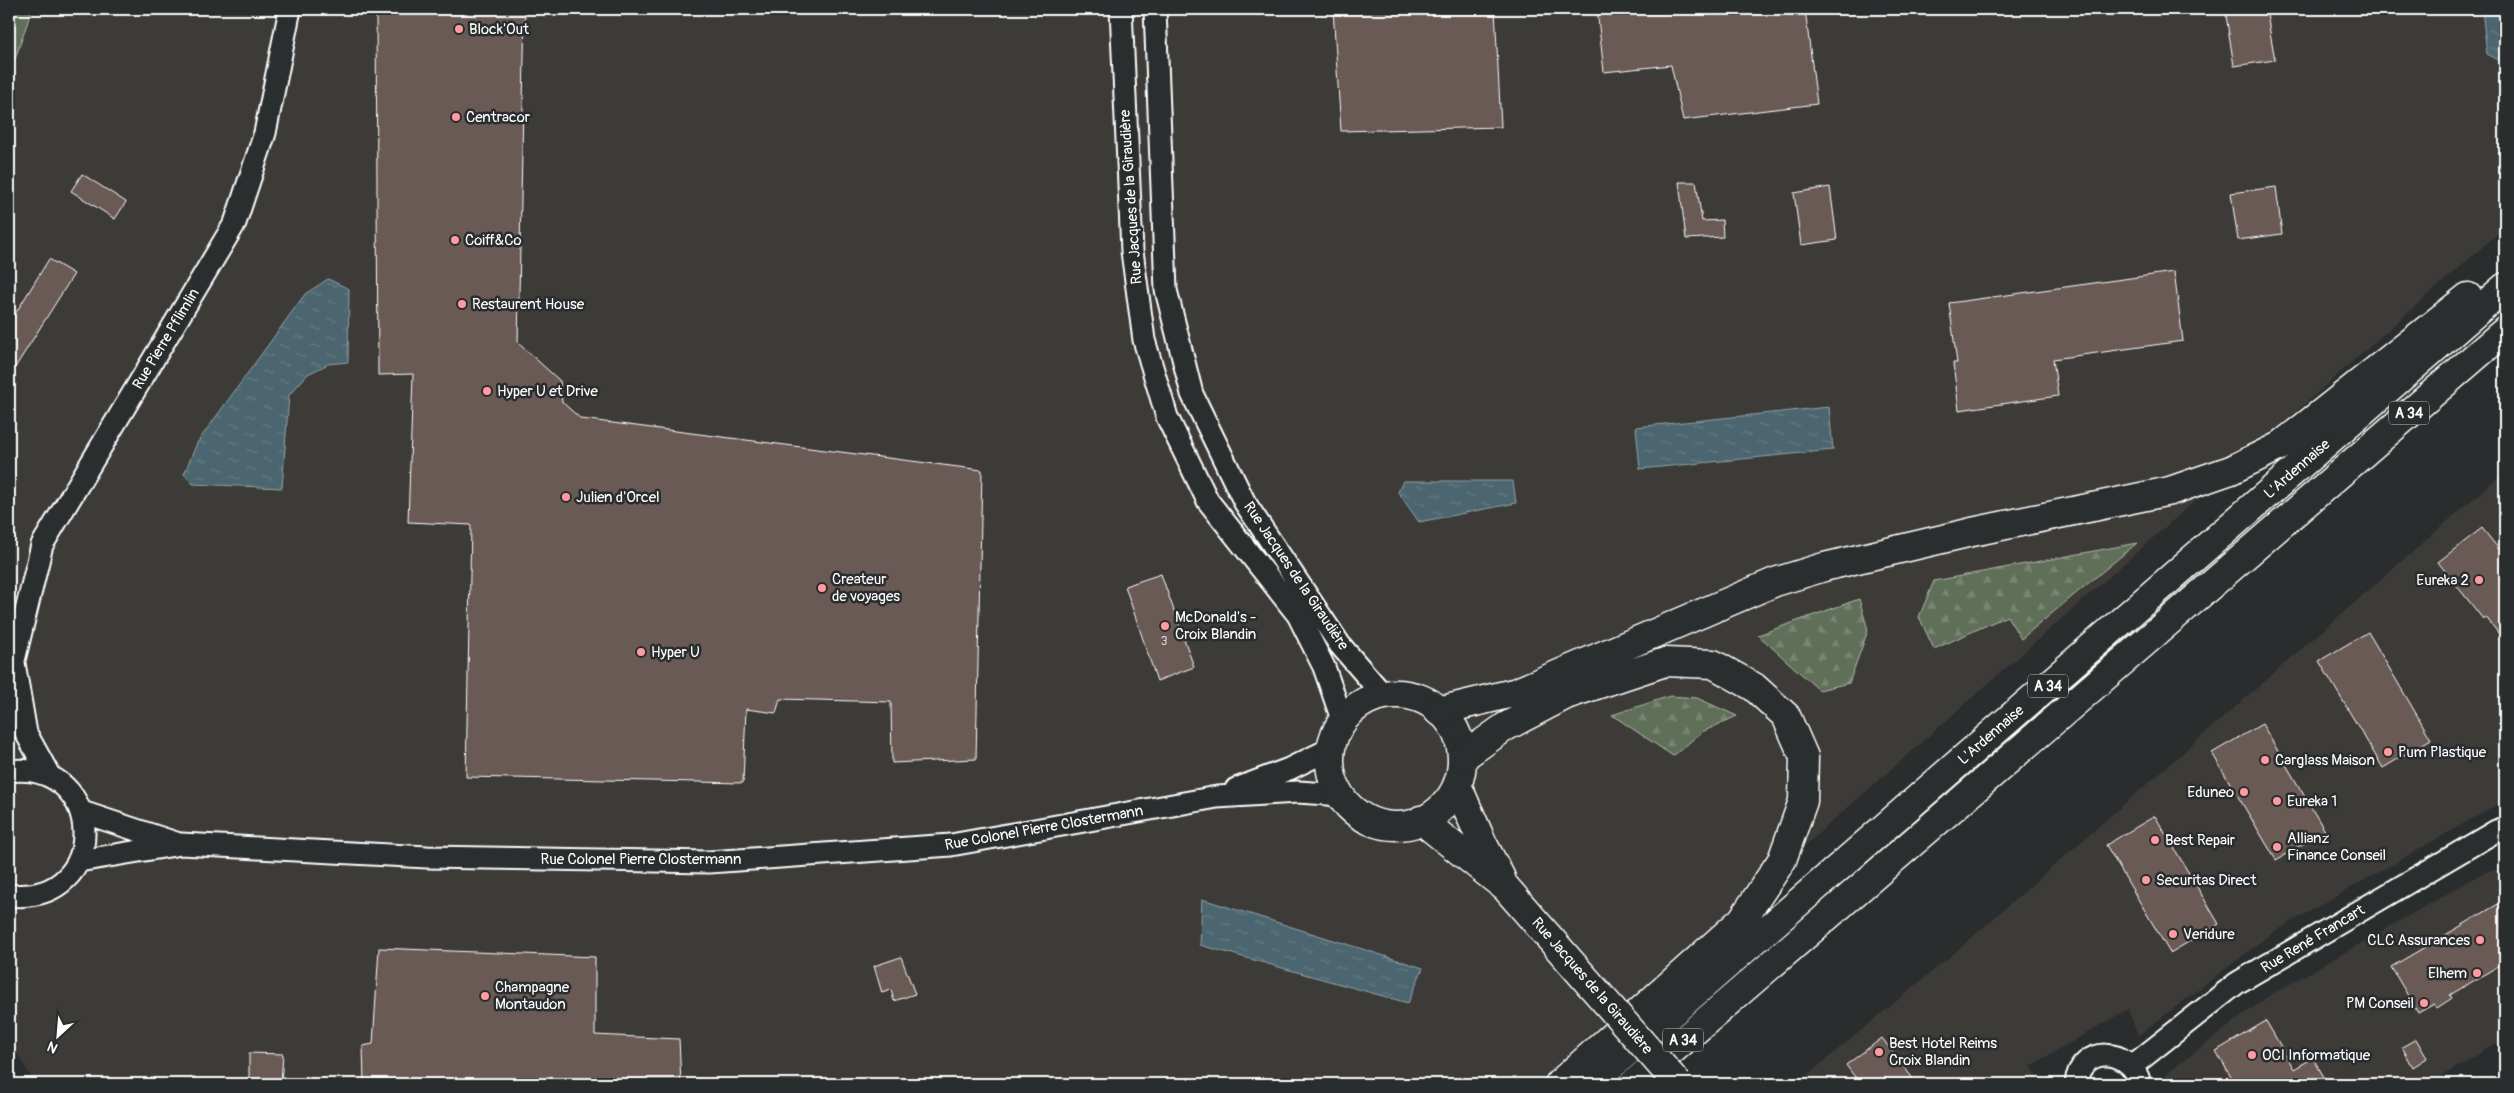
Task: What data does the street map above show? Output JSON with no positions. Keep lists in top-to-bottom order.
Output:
{
  "streets": {
    "main road": ["Rue Jacques de la Giraudière", "A 34", "L'Ardennaise"],
    "street": ["Rue Pierre Pflimlin", "Rue Colonel Pierre Clostermann", "Rue René Francart"]
  },
  "crossings": [
    ["Rue Jacques de la Giraudière", "Rue Colonel Pierre Clostermann"]
  ],
  "places": [
    "Block'Out",
    "Centracor",
    "Coiff&Co",
    "Restaurent House",
    "Hyper U et Drive",
    "Julien d'Orcel",
    "Eureka 2",
    "Createur de voyages",
    "McDonald's - Croix Blandin",
    "Hyper U",
    "Pum Plastique",
    "Carglass Maison",
    "Eduneo",
    "Eureka 1",
    "Best Repair",
    "Allianz Finance Conseil",
    "Securitas Direct",
    "Veridure",
    "CLC Assurances",
    "Elhem",
    "Champagne Montaudon",
    "PM Conseil",
    "Best Hotel Reims Croix Blandin",
    "OCI Informatique"
  ],
  "house_numbers": ["3"],
  "north": "bottom left"
}
